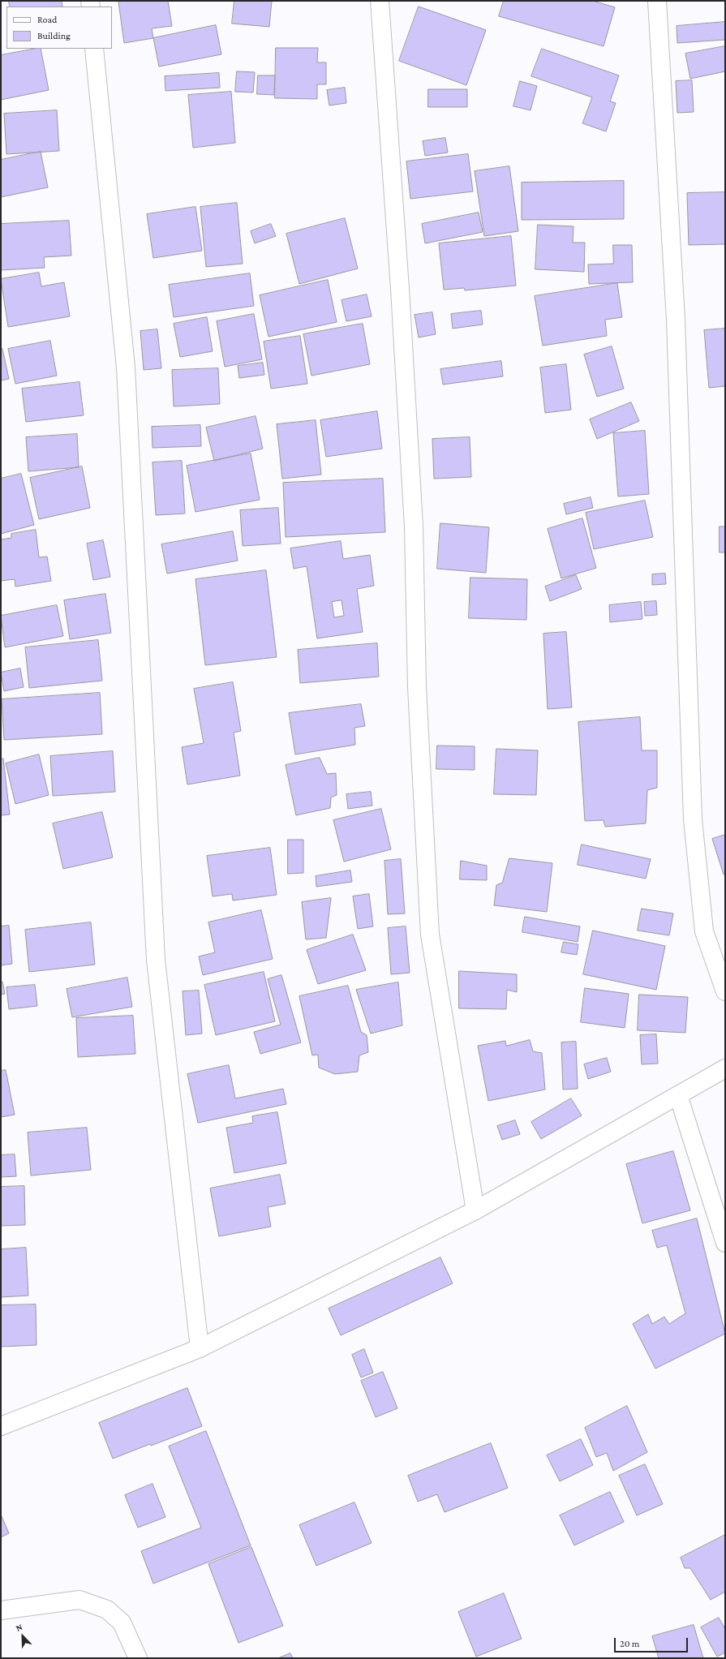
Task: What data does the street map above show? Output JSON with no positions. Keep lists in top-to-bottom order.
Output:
{
  "legend": ["Road", "Building"],
  "scale_bar": "20 m",
  "north": "top left"
}
